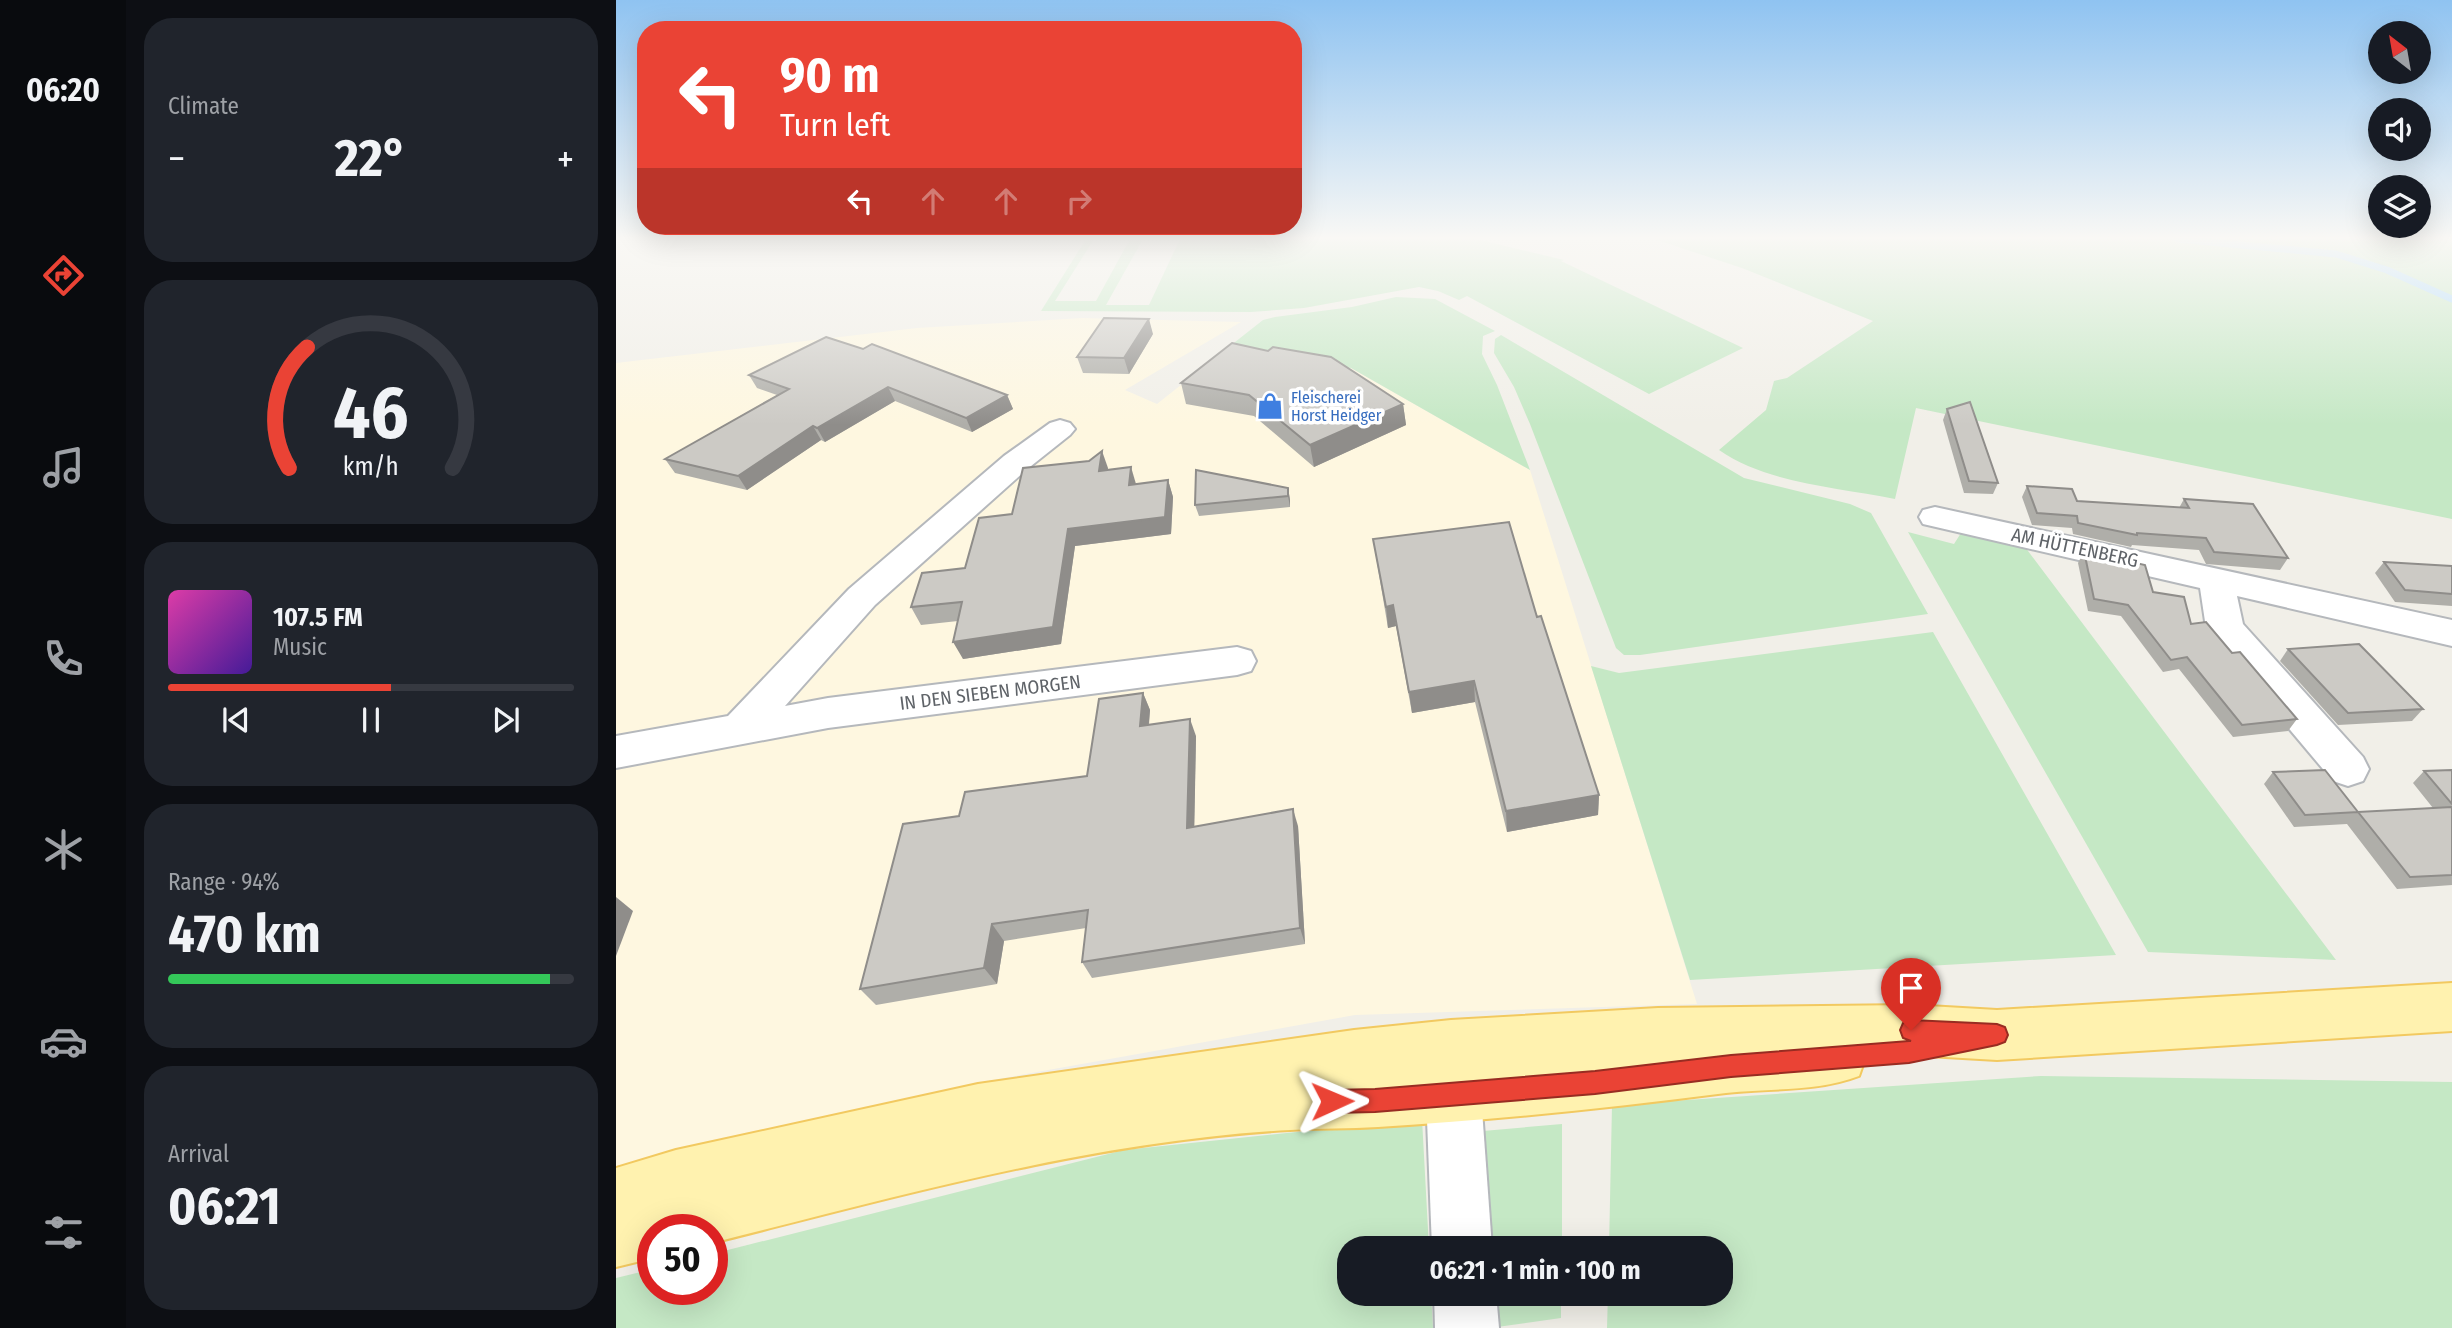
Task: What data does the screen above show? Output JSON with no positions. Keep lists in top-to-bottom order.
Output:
{
  "streets": {
    "street": ["AM HÜTTENBERG", "IN DEN SIEBEN MORGEN"]
  },
  "places": {
    "shop": ["Fleischerei Horst Heidger"]
  },
  "north": "top left",
  "page": {
    "tabs": "06:20",
    "tile": [
      "Climate",
      ["Range · 94%", "470 km"],
      ["Arrival", "06:21"]
    ],
    "turn": ["90 m", "Turn left"],
    "heat": ["−", "22°", "+"],
    "song": ["107.5 FM", "Music"],
    "limit": "50",
    "trip": "06:21 · 1 min · 100 m",
    "gauge": ["46", "km/h"]
  }
}
